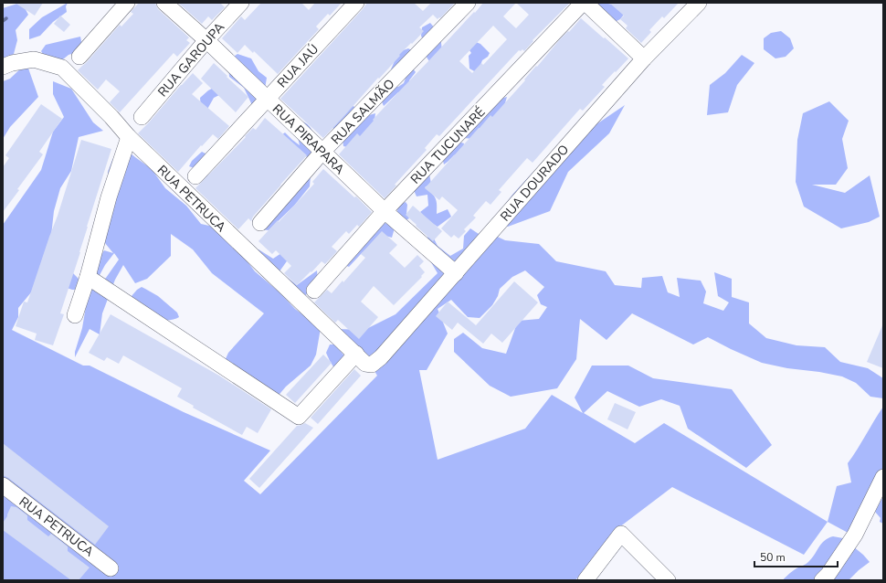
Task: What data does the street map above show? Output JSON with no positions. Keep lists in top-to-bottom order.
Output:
{
  "streets": {
    "street": [
      "RUA GAROUPA",
      "RUA JAÚ",
      "RUA SALMÃO",
      "RUA PIRAPARA",
      "RUA TUCUNARÉ",
      "RUA DOURADO",
      "RUA PETRUCA"
    ]
  },
  "crossings": [
    ["RUA GAROUPA", "RUA PIRAPARA"],
    ["RUA JAÚ", "RUA PIRAPARA"],
    ["RUA SALMÃO", "RUA PIRAPARA"],
    ["RUA PIRAPARA", "RUA TUCUNARÉ"],
    ["RUA PIRAPARA", "RUA DOURADO"],
    ["RUA DOURADO", "RUA PETRUCA"]
  ],
  "scale_bar": "50 m"
}
